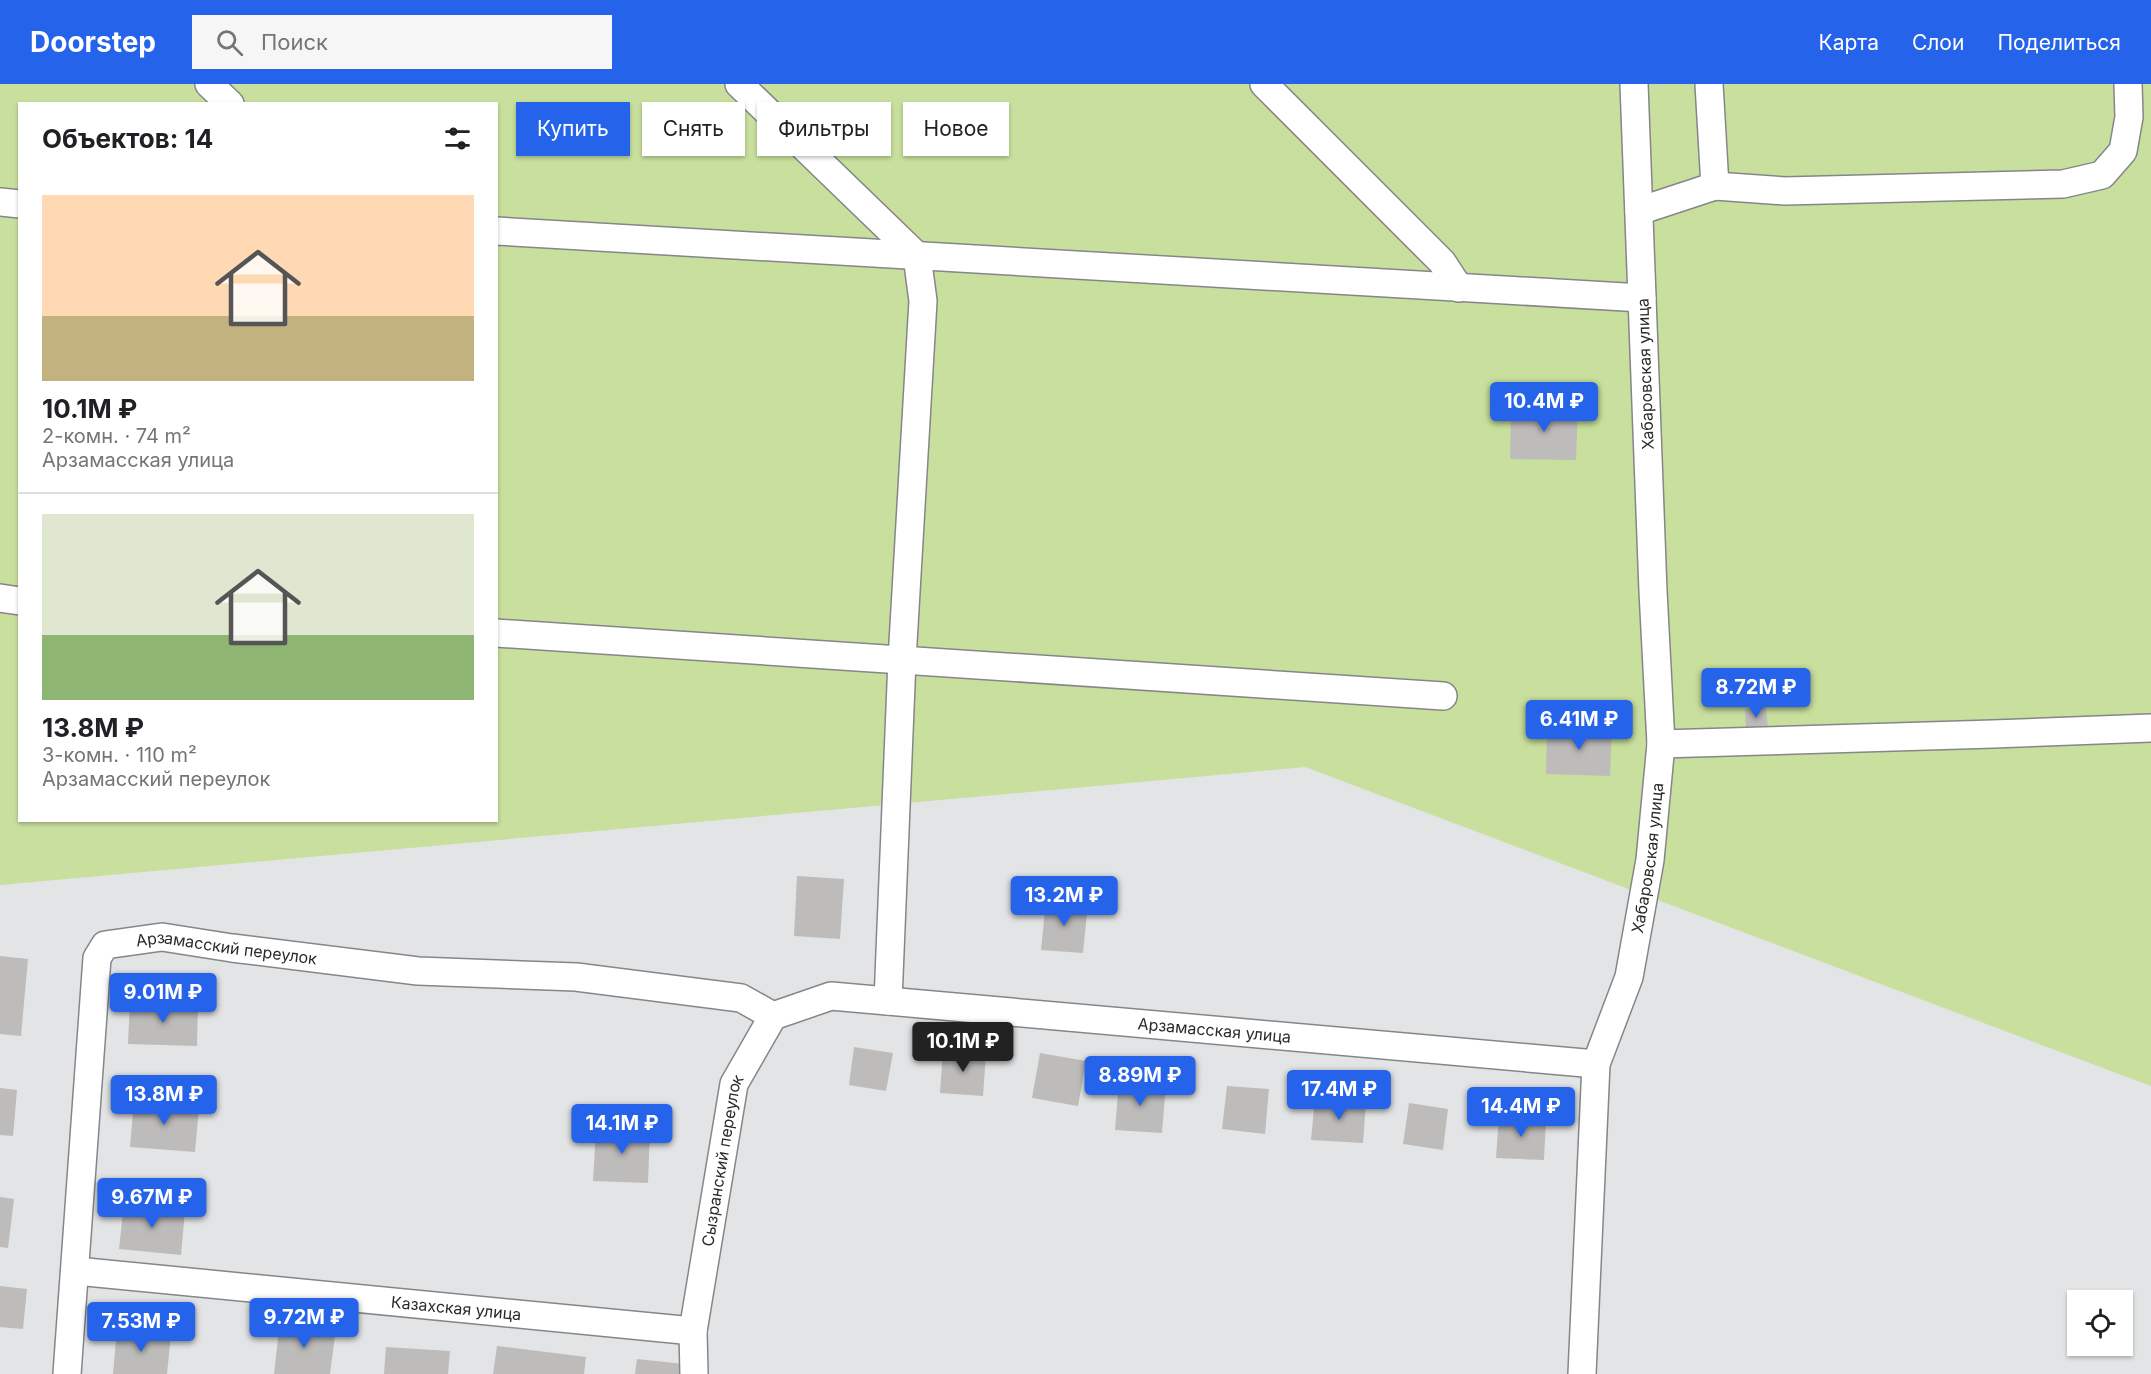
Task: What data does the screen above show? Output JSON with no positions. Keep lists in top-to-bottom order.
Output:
{
  "streets": {
    "street": [
      "Хабаровская улица",
      "Арзамасский переулок",
      "Арзамасская улица",
      "Сызранский переулок",
      "Казахская улица"
    ]
  },
  "crossings": [
    ["Хабаровская улица", "Арзамасская улица"],
    ["Арзамасский переулок", "Арзамасская улица"],
    ["Арзамасский переулок", "Сызранский переулок"],
    ["Арзамасский переулок", "Казахская улица"],
    ["Арзамасская улица", "Сызранский переулок"],
    ["Сызранский переулок", "Казахская улица"]
  ],
  "page": {
    "header": "Doorstep",
    "search": "Поиск",
    "nav": ["Карта", "Слои", "Поделиться"],
    "chip": [
      "Купить",
      "Снять",
      "Фильтры",
      "Новое"
    ],
    "heading": "Объектов: 14",
    "list": [
      {
        "name": "10.1M ₽",
        "note": "2-комн. · 74 m² · Арзамасская улица"
      },
      {
        "name": "13.8M ₽",
        "note": "3-комн. · 110 m² · Арзамасский переулок"
      }
    ],
    "price": [
      "10.4M ₽",
      "8.72M ₽",
      "6.41M ₽",
      "13.2M ₽",
      "9.01M ₽",
      "10.1M ₽",
      "8.89M ₽",
      "17.4M ₽",
      "13.8M ₽",
      "14.4M ₽",
      "14.1M ₽",
      "9.67M ₽",
      "9.72M ₽",
      "7.53M ₽"
    ]
  }
}
